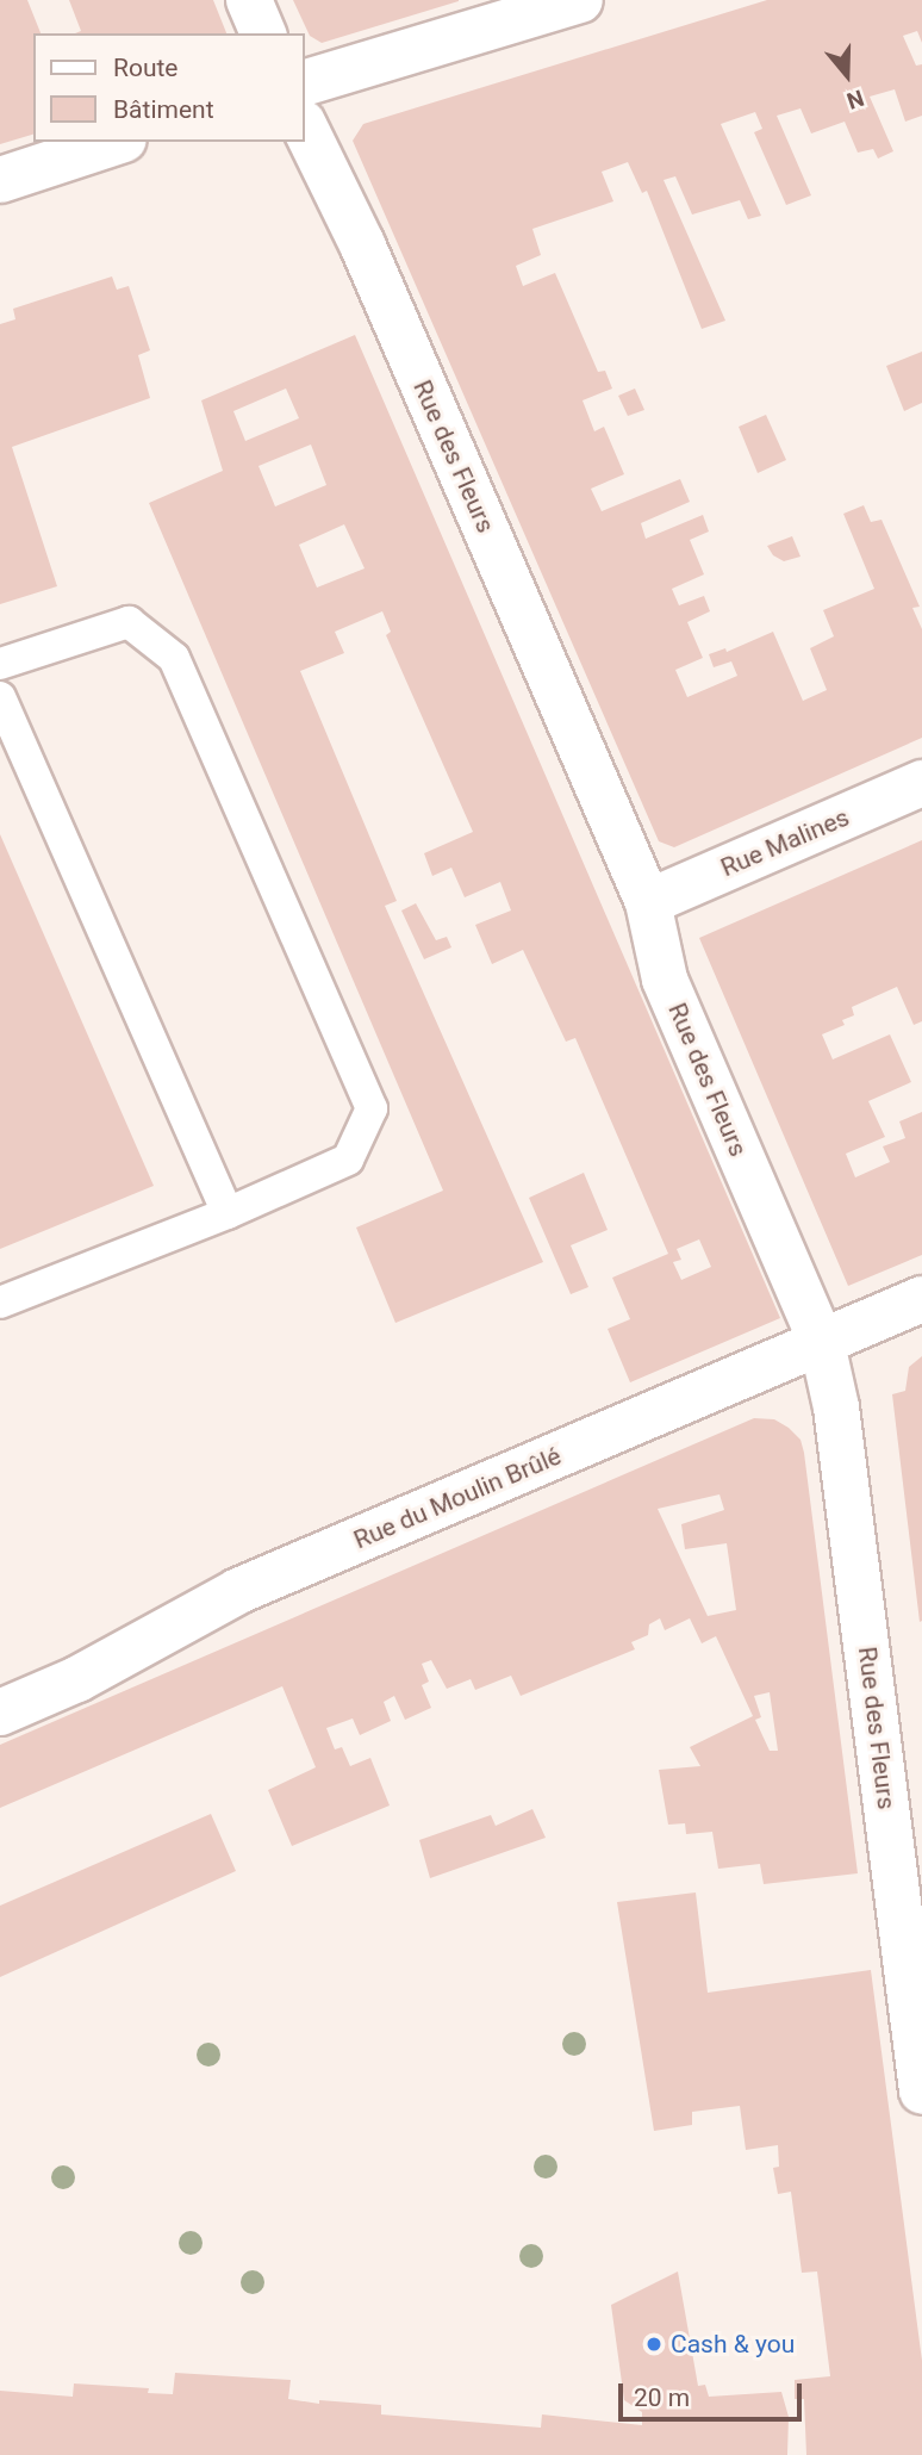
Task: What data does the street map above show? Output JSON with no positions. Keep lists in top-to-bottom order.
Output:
{
  "streets": {
    "street": ["Rue des Fleurs", "Rue Malines", "Rue du Moulin Brûlé"]
  },
  "crossings": [
    ["Rue des Fleurs", "Rue Malines"],
    ["Rue des Fleurs", "Rue du Moulin Brûlé"]
  ],
  "places": ["Cash & you"],
  "legend": ["Route", "Bâtiment"],
  "scale_bar": "20 m",
  "north": "bottom"
}
